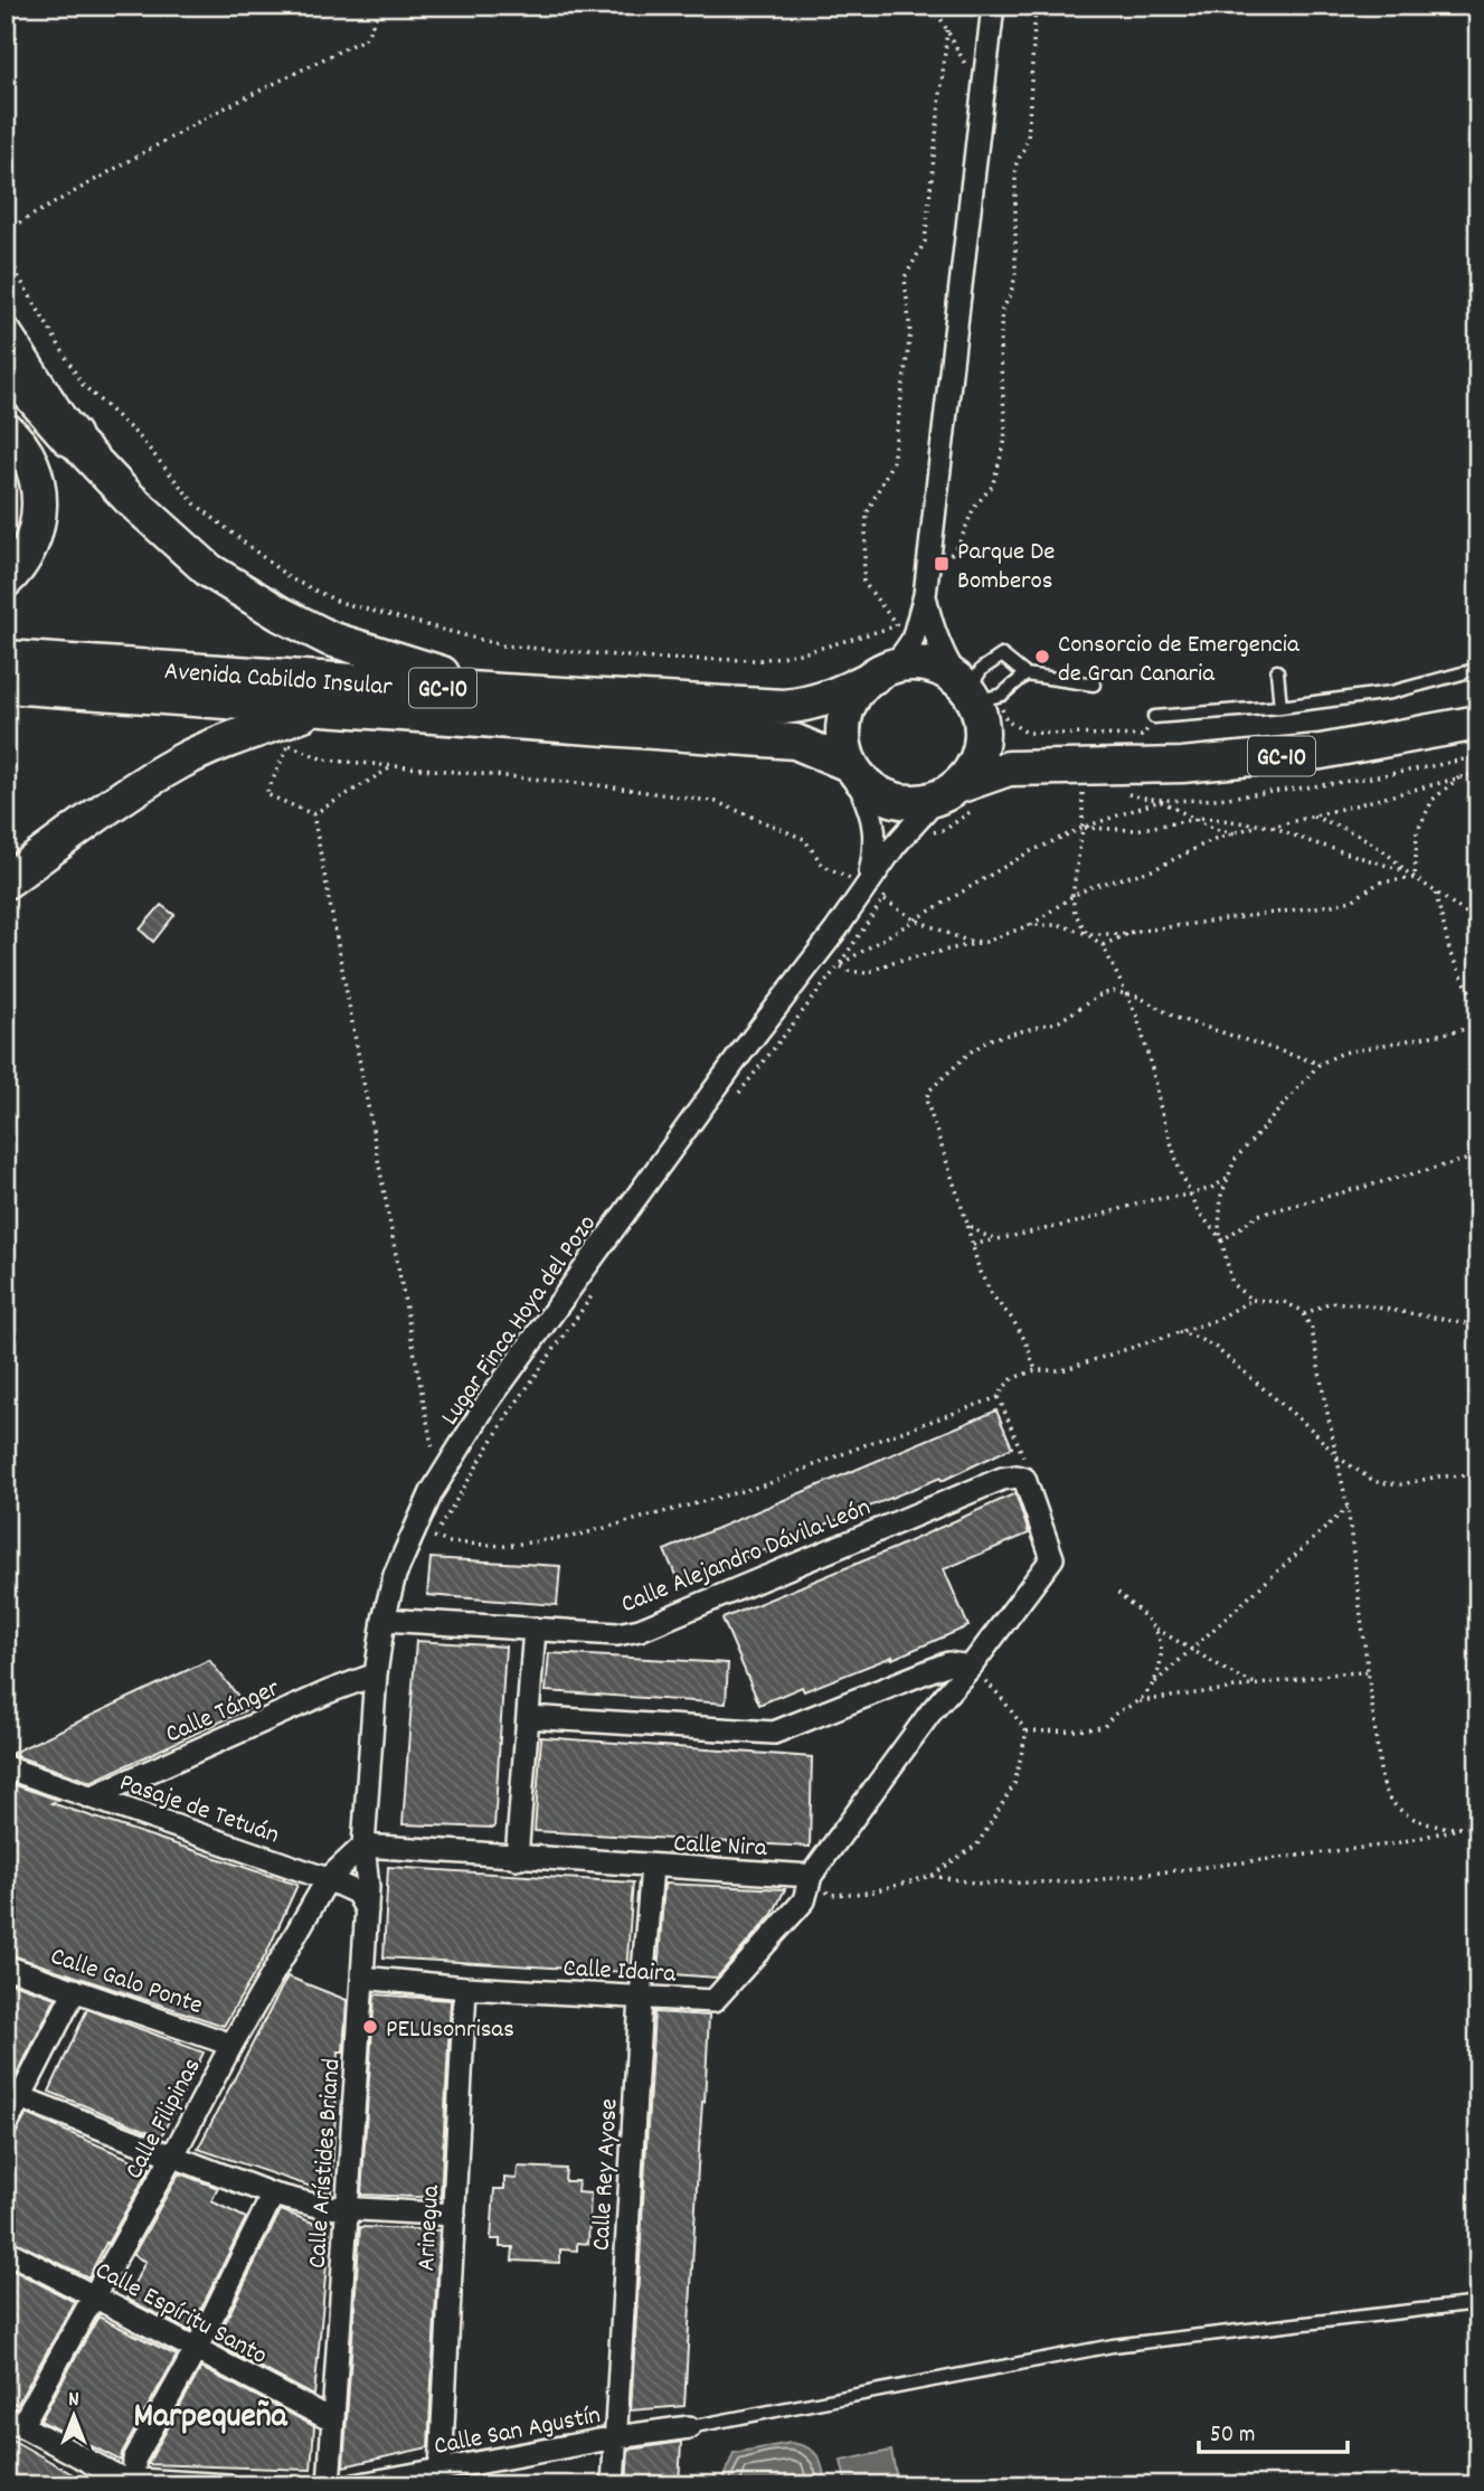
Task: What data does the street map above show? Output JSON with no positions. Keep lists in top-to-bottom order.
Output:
{
  "streets": {
    "main road": ["Avenida Cabildo Insular", "GC-10"],
    "street": [
      "Lugar Finca Hoya del Pozo",
      "Calle Alejandro Dávila León",
      "Calle Tánger",
      "Pasaje de Tetuán",
      "Calle Nira",
      "Calle Idaira",
      "Calle Galo Ponte",
      "Calle Filipinas",
      "Calle Arístides Briand",
      "Calle Rey Ayose",
      "Arinegua",
      "Calle Espíritu Santo",
      "Calle San Agustín"
    ]
  },
  "crossings": [
    ["Avenida Cabildo Insular", "GC-10"],
    ["Avenida Cabildo Insular", "Lugar Finca Hoya del Pozo"],
    ["GC-10", "Lugar Finca Hoya del Pozo"],
    ["Lugar Finca Hoya del Pozo", "Calle Alejandro Dávila León"],
    ["Lugar Finca Hoya del Pozo", "Calle Tánger"],
    ["Lugar Finca Hoya del Pozo", "Calle Nira"],
    ["Lugar Finca Hoya del Pozo", "Calle Filipinas"],
    ["Lugar Finca Hoya del Pozo", "Calle Arístides Briand"],
    ["Calle Tánger", "Pasaje de Tetuán"],
    ["Pasaje de Tetuán", "Calle Filipinas"],
    ["Pasaje de Tetuán", "Calle Arístides Briand"],
    ["Calle Nira", "Calle Idaira"],
    ["Calle Nira", "Calle Filipinas"],
    ["Calle Nira", "Calle Arístides Briand"],
    ["Calle Nira", "Calle Rey Ayose"],
    ["Calle Idaira", "Calle Arístides Briand"],
    ["Calle Idaira", "Calle Rey Ayose"],
    ["Calle Idaira", "Arinegua"],
    ["Calle Galo Ponte", "Calle Filipinas"],
    ["Calle Filipinas", "Calle Arístides Briand"],
    ["Calle Filipinas", "Calle Espíritu Santo"],
    ["Calle Arístides Briand", "Calle Espíritu Santo"],
    ["Calle Rey Ayose", "Calle San Agustín"],
    ["Arinegua", "Calle San Agustín"]
  ],
  "districts": ["Marpequeña"],
  "places": {
    "transit": ["Parque De Bomberos"],
    "other": ["Consorcio de Emergencia de Gran Canaria", "PELUsonrisas"]
  },
  "scale_bar": "50 m",
  "north": "top"
}
